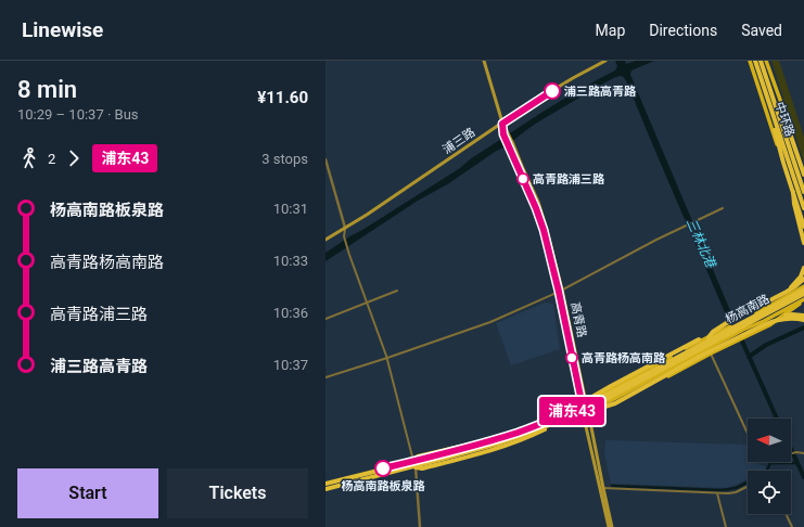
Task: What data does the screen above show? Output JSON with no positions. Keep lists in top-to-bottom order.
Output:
{
  "streets": {
    "highway": ["中环路", "杨高南路"],
    "main road": ["浦三路", "高青路"]
  },
  "crossings": [
    ["浦三路", "高青路"],
    ["杨高南路", "高青路"]
  ],
  "water": ["三林北港"],
  "places": [
    "浦三路高青路",
    "高青路浦三路",
    "高青路杨高南路",
    "杨高南路板泉路"
  ],
  "lines": ["bus line 浦东43"],
  "north": "left",
  "page": {
    "header": "Linewise",
    "nav": ["Map", "Directions", "Saved"],
    "heading": ["8 min", "10:29 – 10:37 · Bus", "¥11.60"],
    "on_map": "浦东43",
    "legs": ["2", "浦东43", "3 stops"],
    "list": [
      {
        "name": "杨高南路板泉路",
        "value": "10:31"
      },
      {
        "name": "高青路杨高南路",
        "value": "10:33"
      },
      {
        "name": "高青路浦三路",
        "value": "10:36"
      },
      {
        "name": "浦三路高青路",
        "value": "10:37"
      }
    ],
    "buttons": ["Start", "Tickets"]
  }
}
